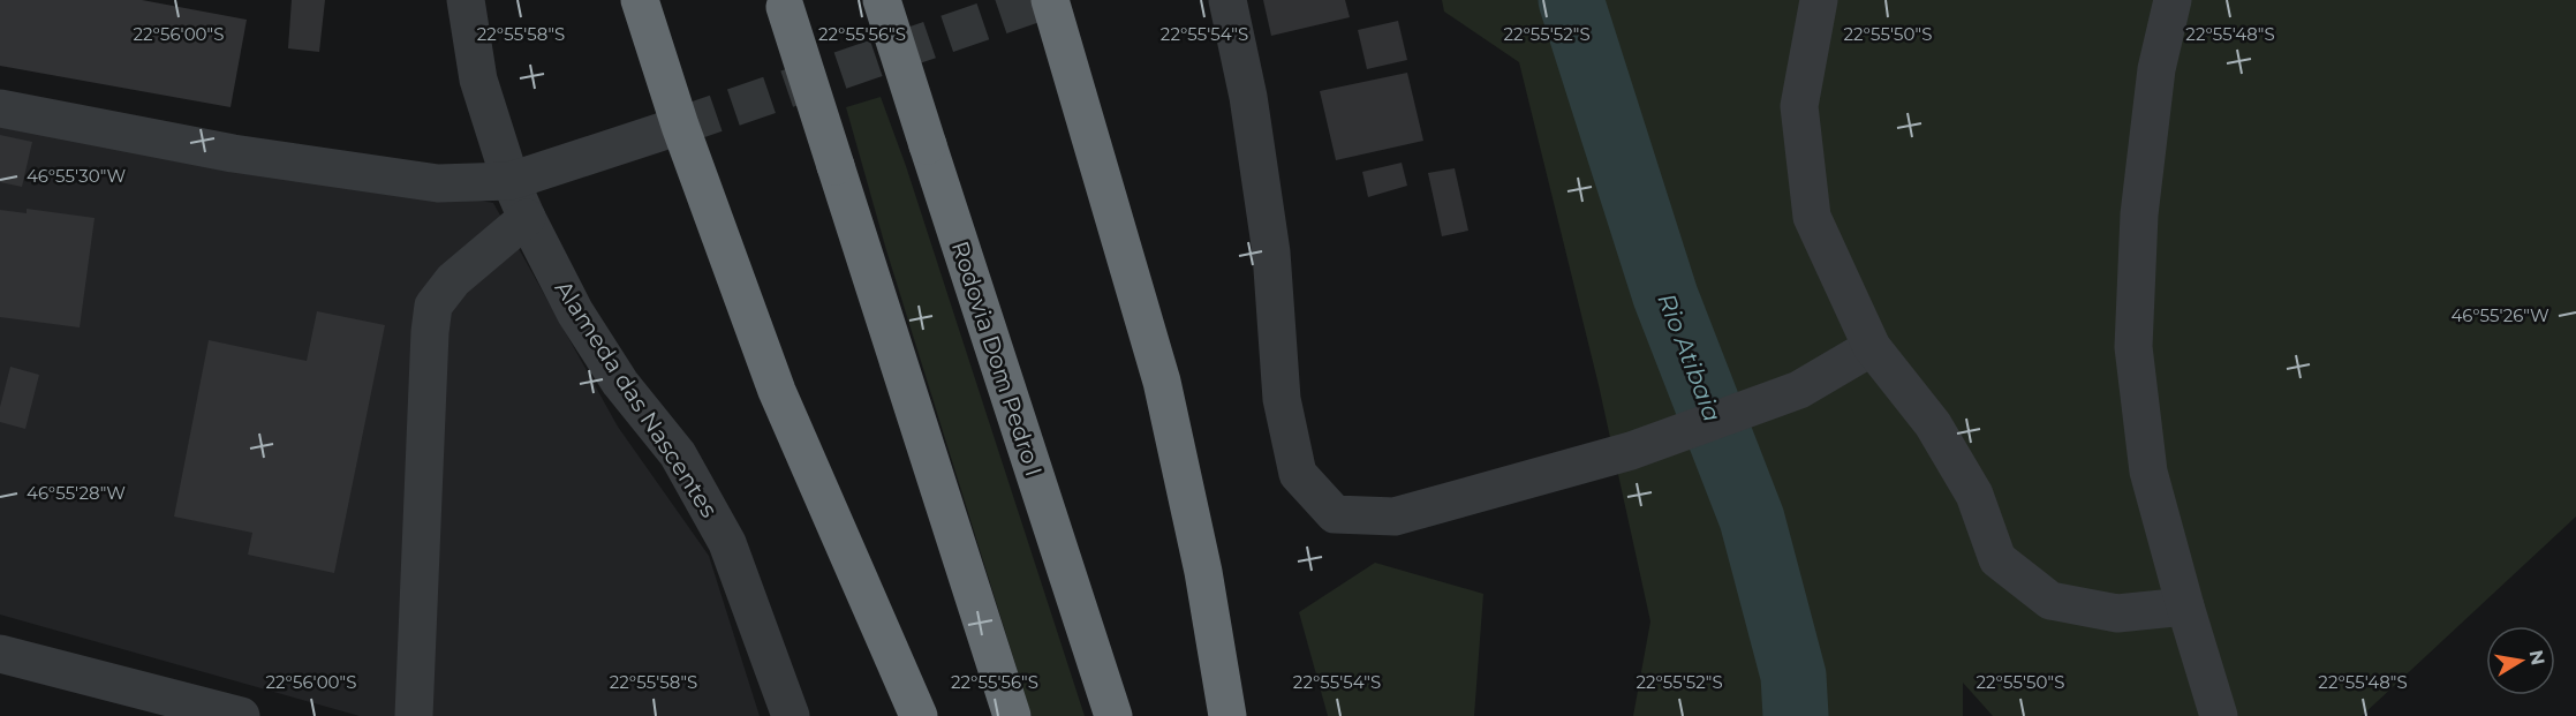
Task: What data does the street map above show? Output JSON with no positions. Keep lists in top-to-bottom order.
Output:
{
  "streets": {
    "highway": ["Rodovia Dom Pedro I"],
    "street": ["Alameda das Nascentes"]
  },
  "water": ["Rio Atibaia"],
  "north": "right",
  "coordinates": [
    "22°56'00\"S",
    "22°55'58\"S",
    "22°55'56\"S",
    "22°55'54\"S",
    "22°55'52\"S",
    "22°55'50\"S",
    "22°55'48\"S",
    "46°55'30\"W",
    "46°55'26\"W",
    "46°55'28\"W"
  ]
}
